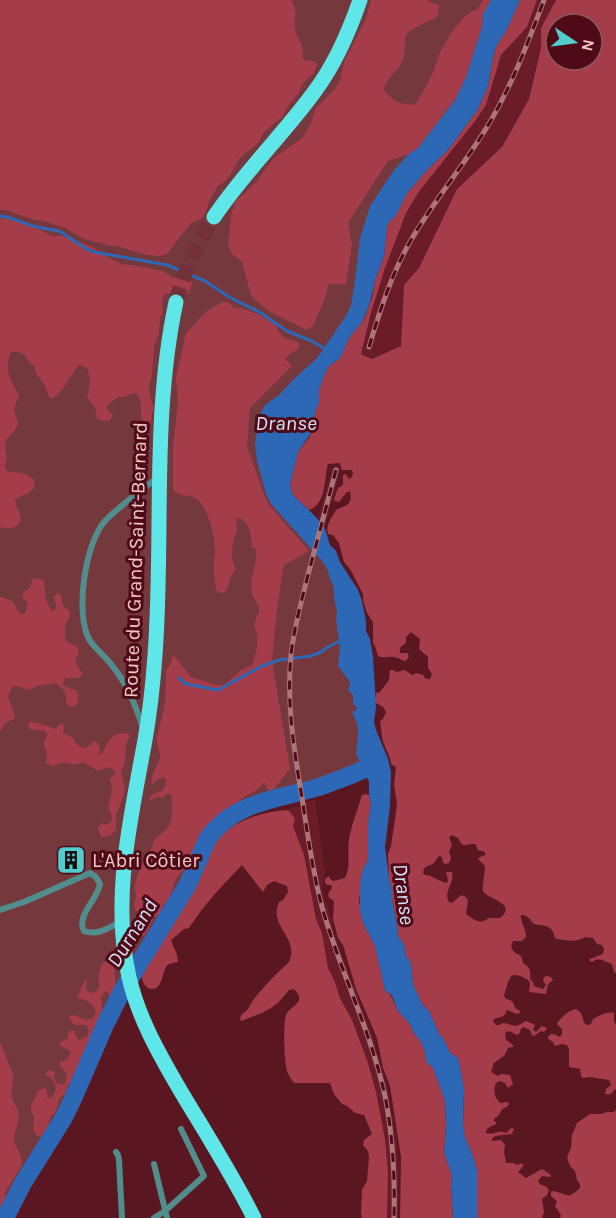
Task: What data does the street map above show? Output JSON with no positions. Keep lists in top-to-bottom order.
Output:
{
  "streets": {
    "main road": ["Route du Grand-Saint-Bernard"]
  },
  "water": ["Dranse", "Durnand"],
  "places": {
    "building": ["L'Abri Côtier"]
  },
  "north": "right"
}
